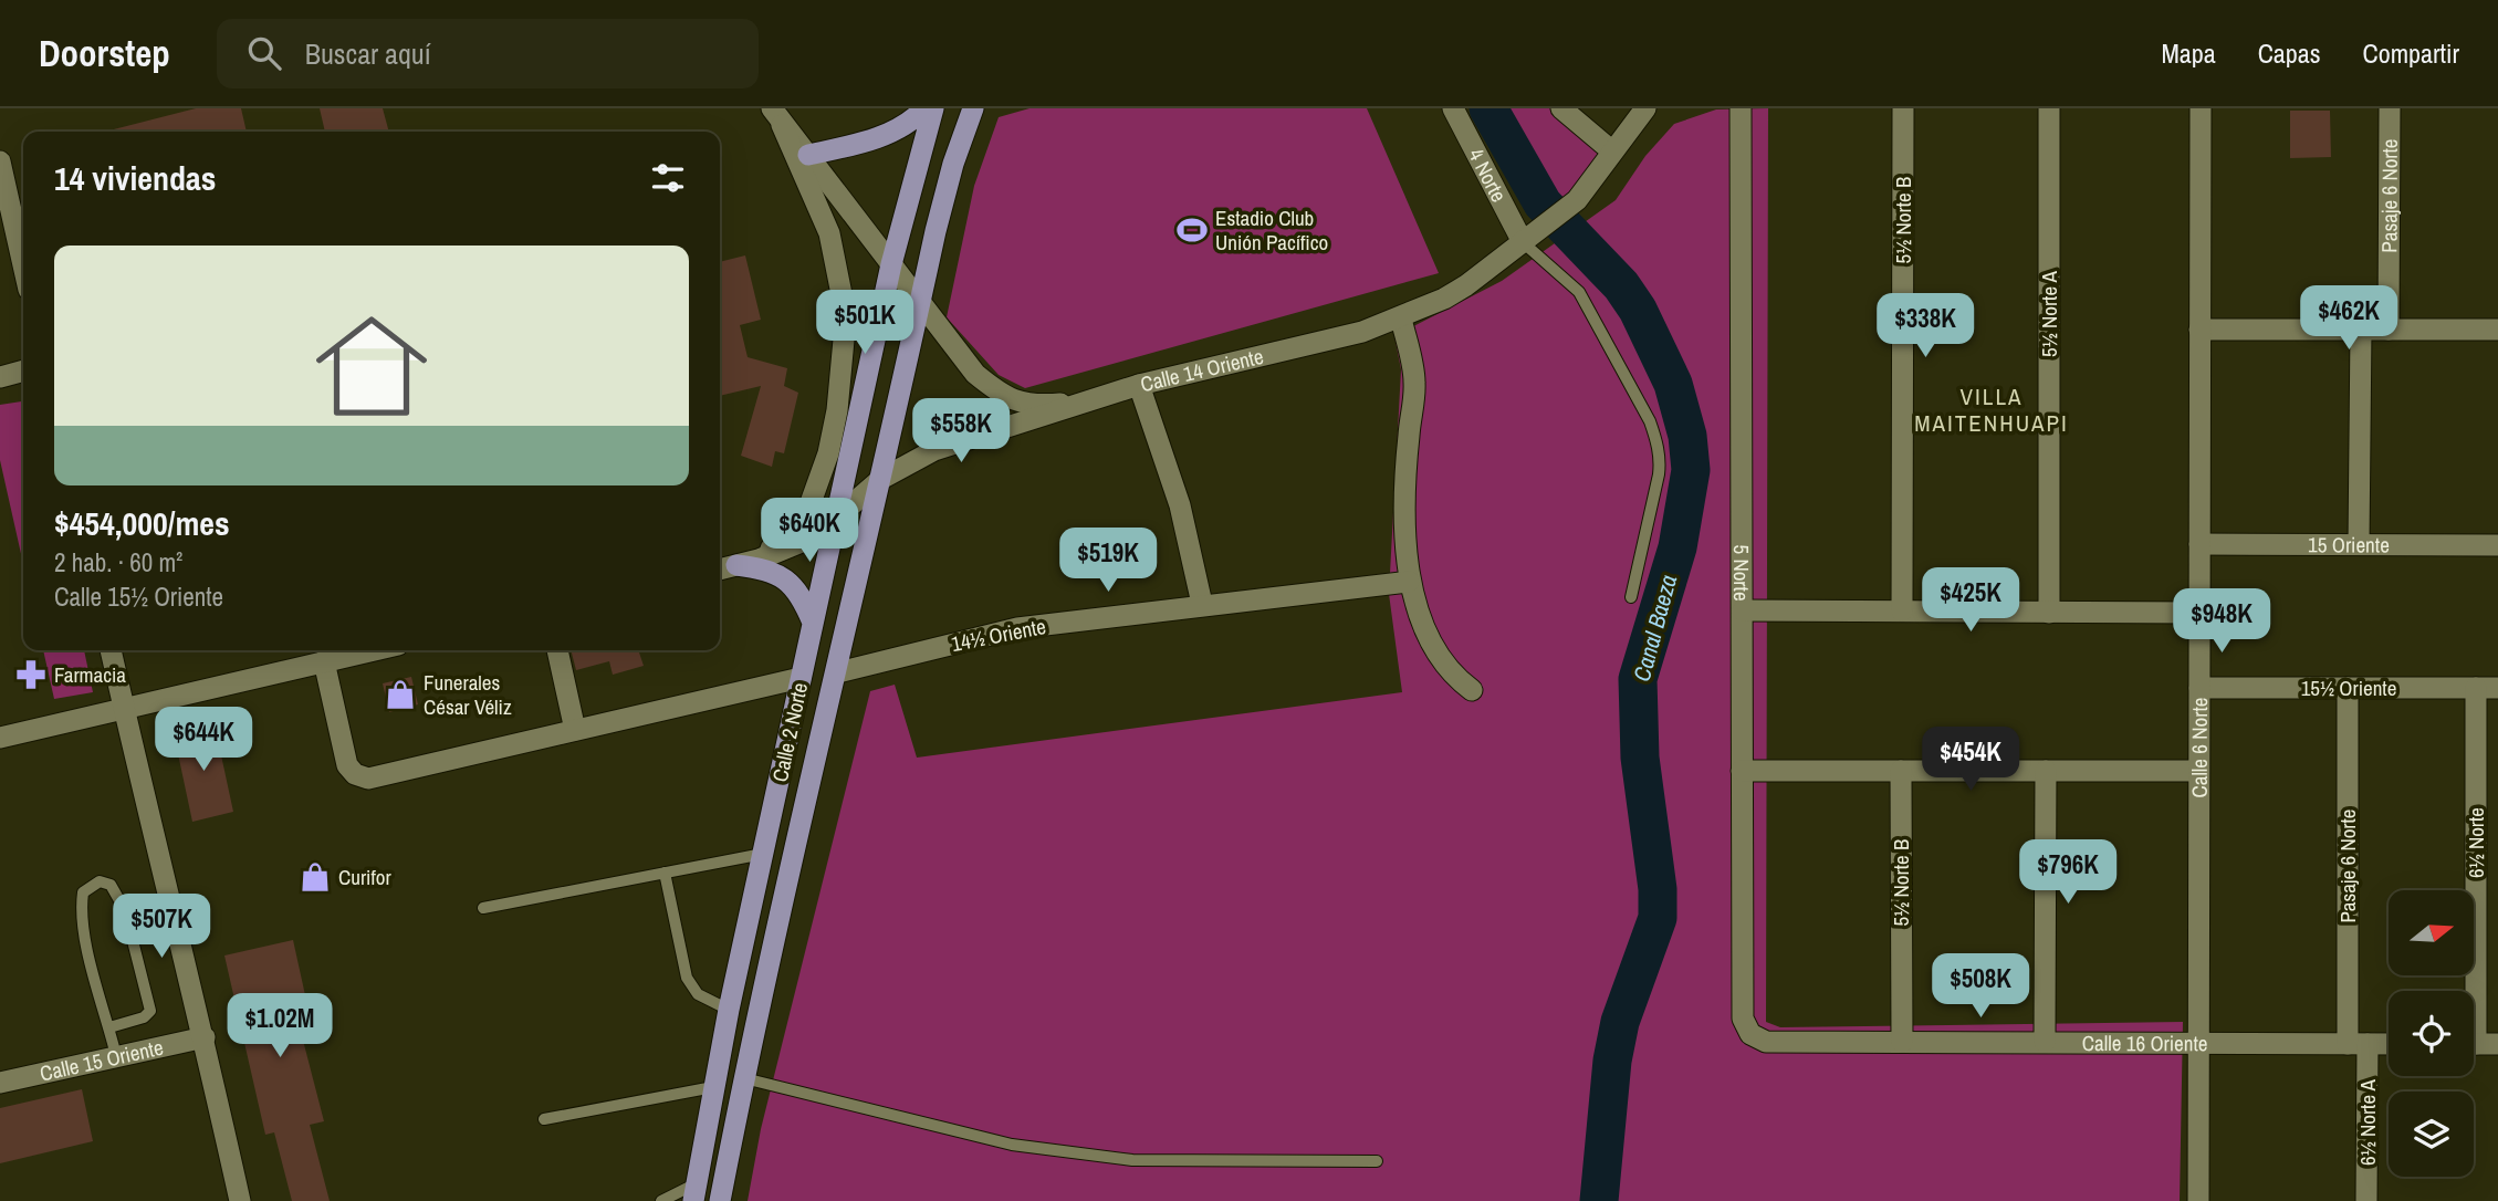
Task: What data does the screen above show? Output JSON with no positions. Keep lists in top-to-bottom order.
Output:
{
  "streets": {
    "main road": ["Calle 2 Norte"],
    "street": [
      "4 Norte",
      "Pasaje 6 Norte",
      "5½ Norte B",
      "5½ Norte A",
      "Calle 14 Oriente",
      "15 Oriente",
      "5 Norte",
      "14½ Oriente",
      "15½ Oriente",
      "Calle 6 Norte",
      "6½ Norte",
      "Calle 16 Oriente",
      "Calle 15 Oriente",
      "6½ Norte A"
    ]
  },
  "crossings": [
    ["4 Norte", "Calle 14 Oriente"],
    ["Pasaje 6 Norte", "15½ Oriente"],
    ["Pasaje 6 Norte", "Calle 16 Oriente"],
    ["Pasaje 6 Norte", "6½ Norte A"],
    ["5½ Norte B", "Calle 16 Oriente"],
    ["Calle 14 Oriente", "Calle 2 Norte"],
    ["15 Oriente", "Calle 6 Norte"],
    ["5 Norte", "Calle 16 Oriente"],
    ["14½ Oriente", "Calle 2 Norte"],
    ["15½ Oriente", "Calle 6 Norte"],
    ["15½ Oriente", "6½ Norte"],
    ["Calle 6 Norte", "Calle 16 Oriente"],
    ["Calle 16 Oriente", "6½ Norte A"]
  ],
  "districts": ["VILLA MAITENHUAPI"],
  "water": ["Canal Baeza"],
  "places": {
    "sports": ["Estadio Club Unión Pacífico"],
    "pharmacy": ["Farmacia"],
    "shop": ["Funerales César Véliz", "Curifor"]
  },
  "north": "right",
  "page": {
    "header": "Doorstep",
    "search": "Buscar aquí",
    "nav": ["Mapa", "Capas", "Compartir"],
    "heading": "14 viviendas",
    "list": [
      {
        "name": "$454,000/mes",
        "note": "2 hab. · 60 m² · Calle 15½ Oriente"
      }
    ],
    "price": [
      "$462K",
      "$501K",
      "$338K",
      "$558K",
      "$640K",
      "$519K",
      "$425K",
      "$948K",
      "$644K",
      "$454K",
      "$796K",
      "$507K",
      "$508K",
      "$1.02M"
    ]
  }
}
